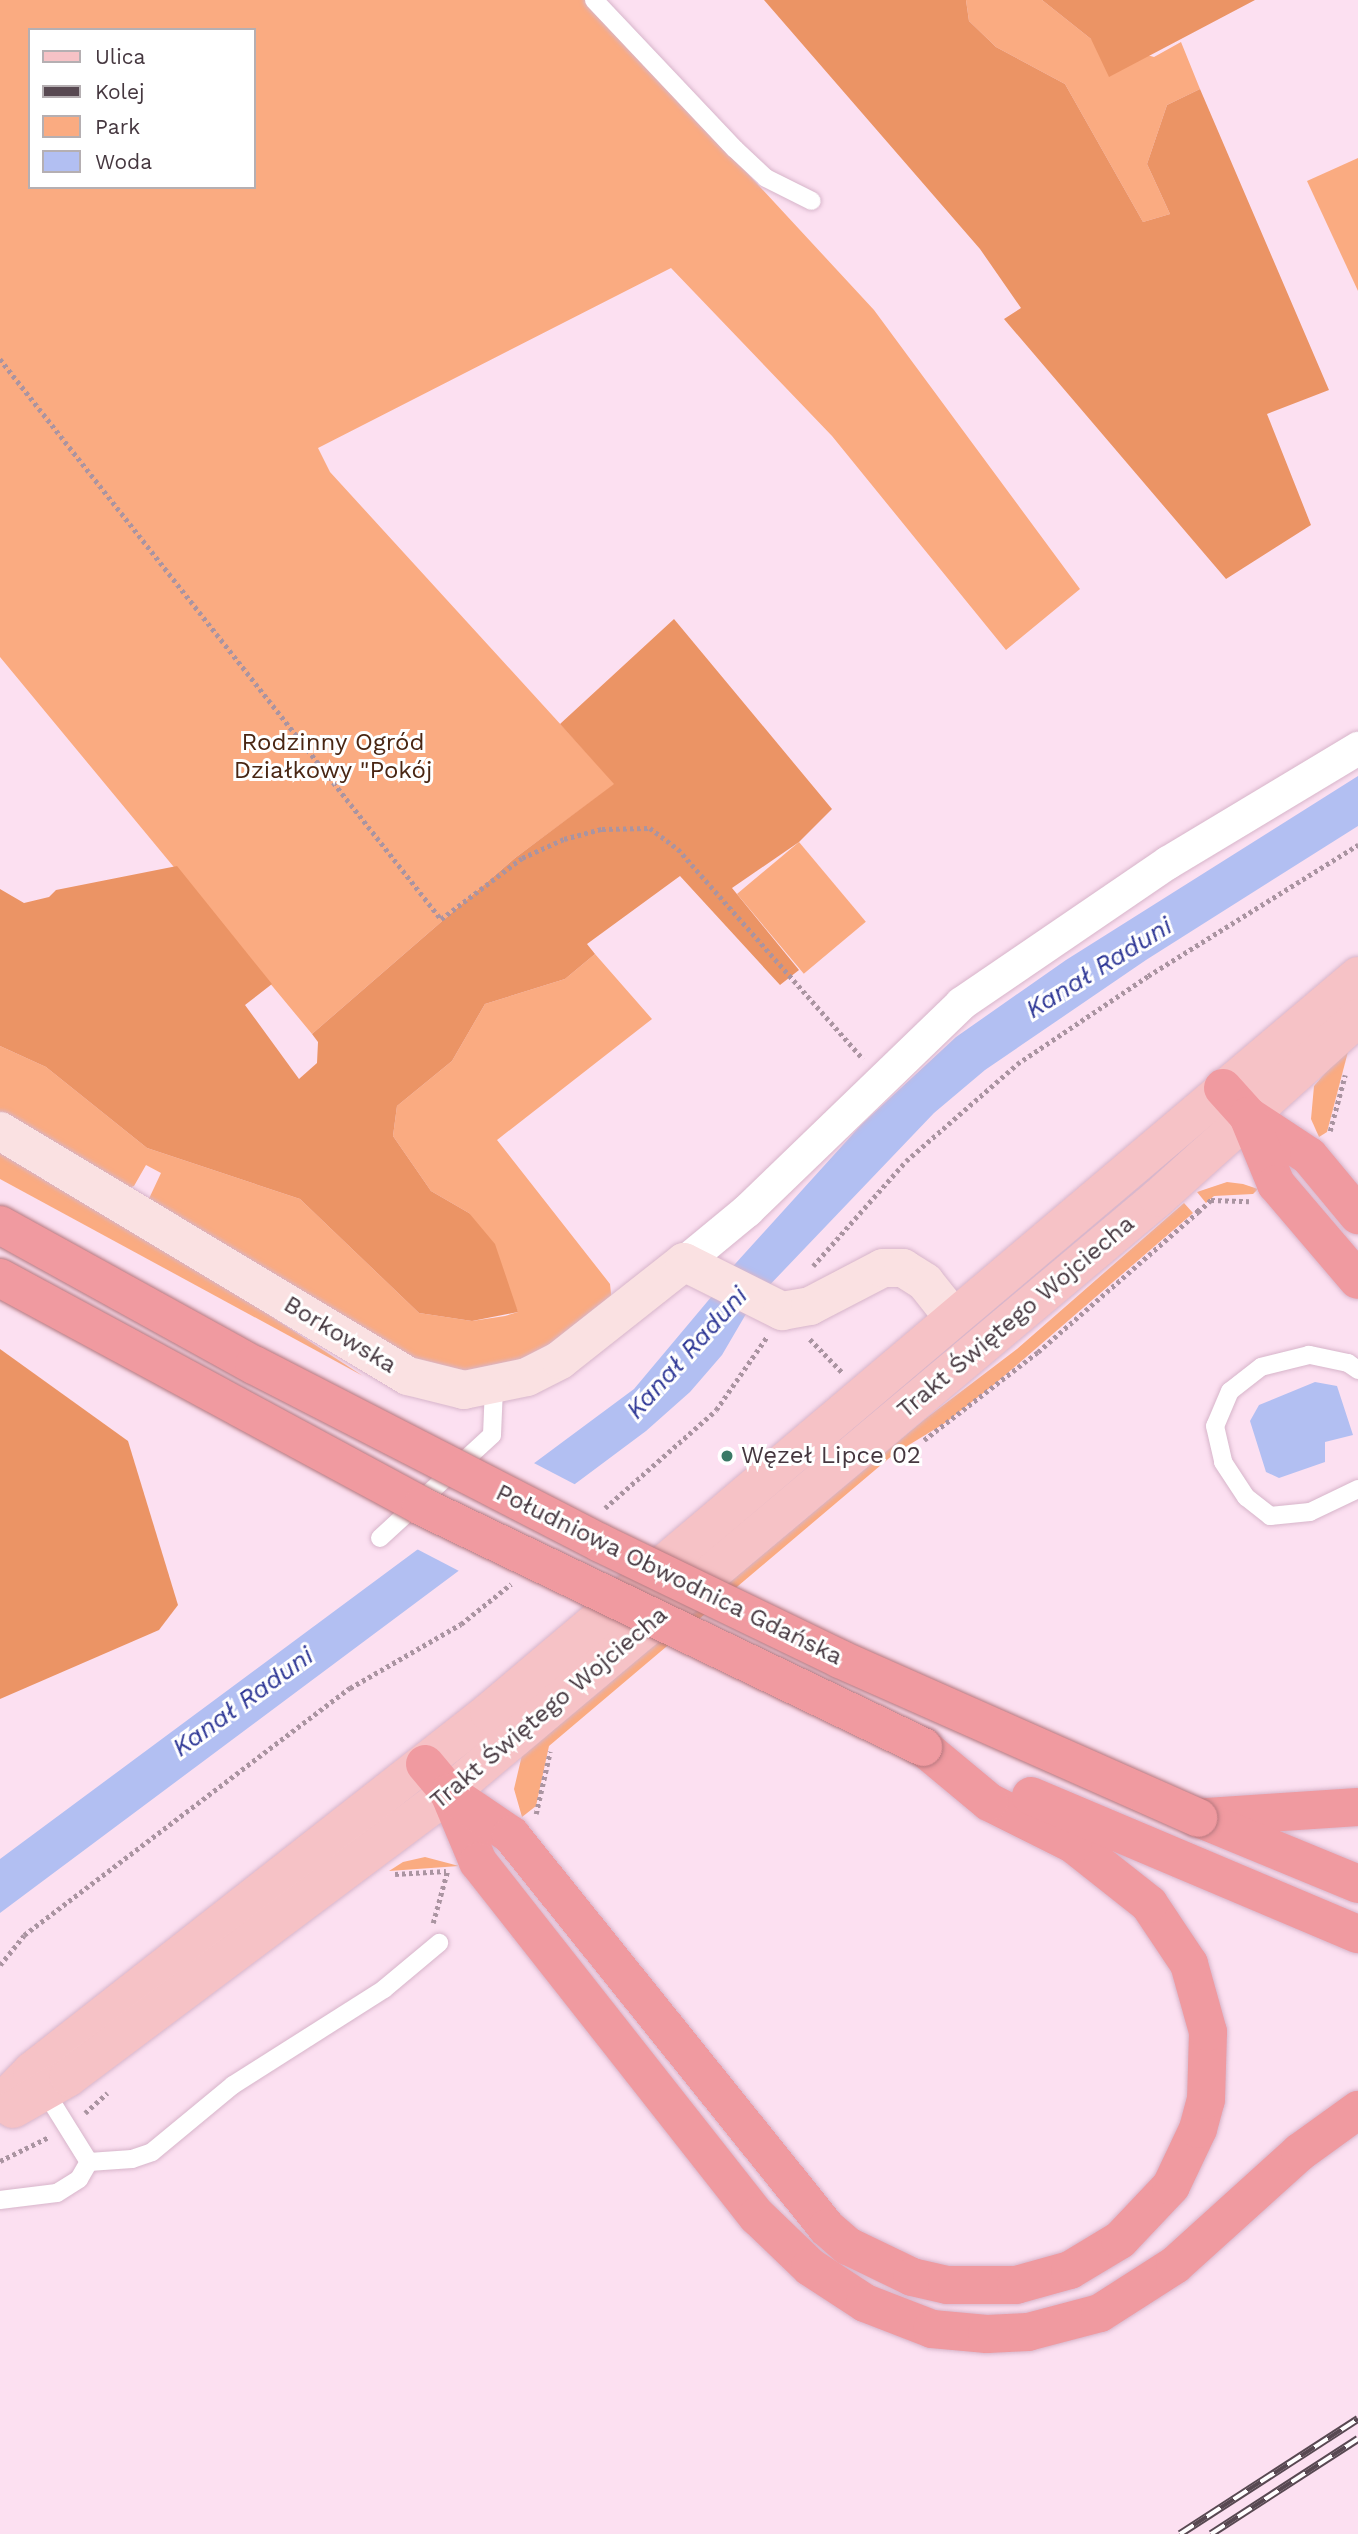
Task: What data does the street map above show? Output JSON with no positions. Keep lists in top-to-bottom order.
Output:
{
  "streets": {
    "highway": ["Południowa Obwodnica Gdańska"],
    "main road": ["Trakt Świętego Wojciecha"],
    "street": ["Borkowska"]
  },
  "crossings": [
    ["Trakt Świętego Wojciecha", "Borkowska"]
  ],
  "water": ["Kanał Raduni"],
  "parks": ["Rodzinny Ogród Działkowy \"Pokój"],
  "places": ["Węzeł Lipce 02"],
  "legend": [
    "Ulica",
    "Kolej",
    "Park",
    "Woda"
  ]
}
